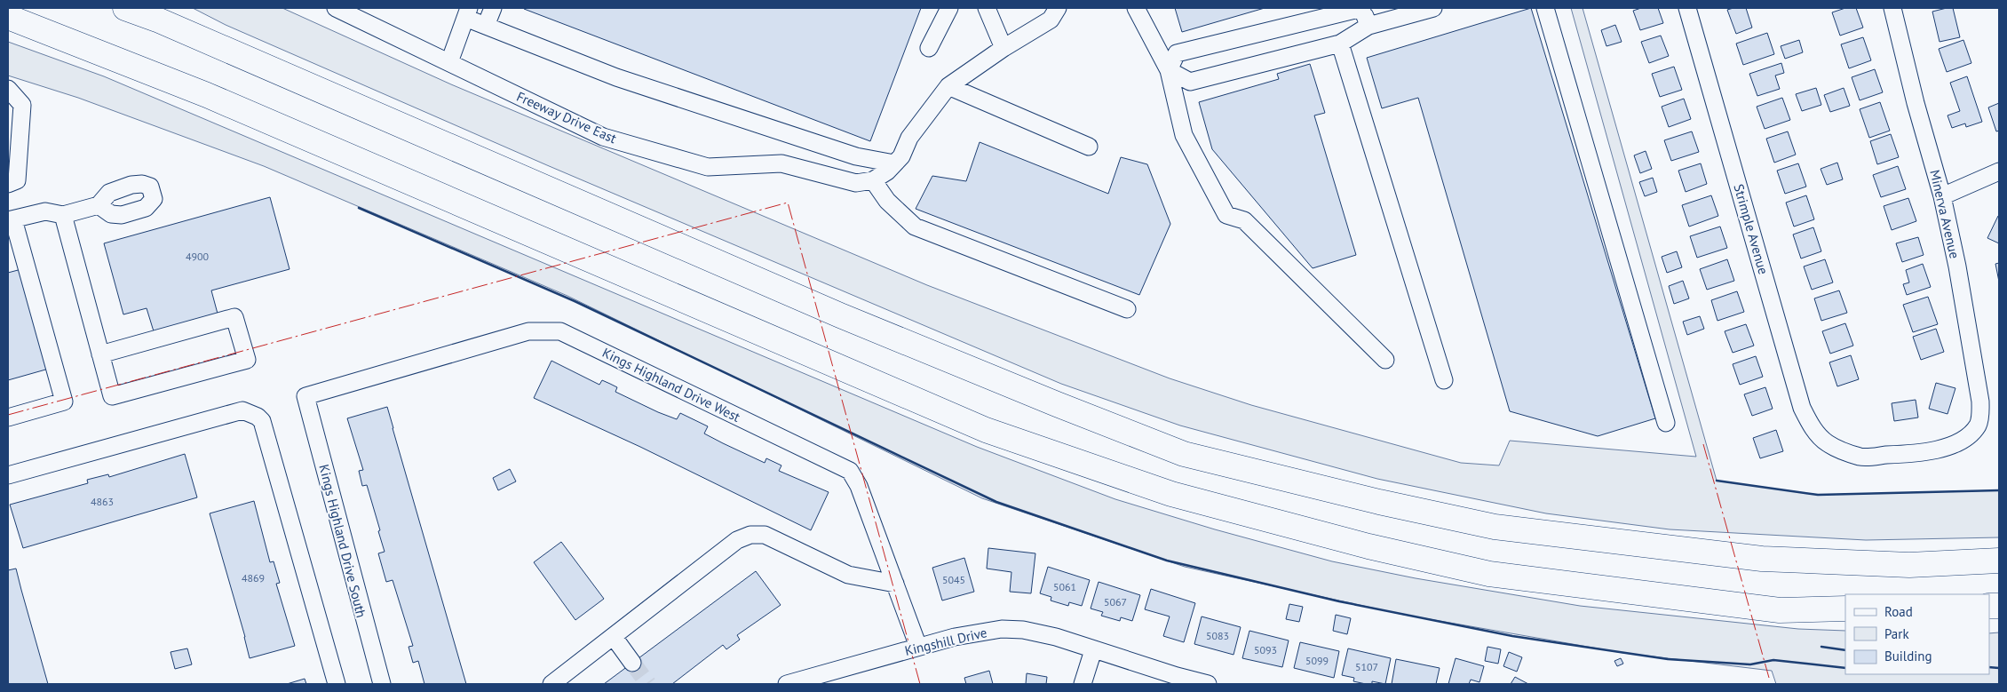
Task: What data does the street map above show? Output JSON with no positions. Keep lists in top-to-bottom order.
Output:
{
  "streets": {
    "street": [
      "Freeway Drive East",
      "Minerva Avenue",
      "Strimple Avenue",
      "Kings Highland Drive West",
      "Kings Highland Drive South",
      "Kingshill Drive"
    ]
  },
  "crossings": [
    ["Minerva Avenue", "Strimple Avenue"],
    ["Kings Highland Drive West", "Kings Highland Drive South"],
    ["Kings Highland Drive West", "Kingshill Drive"]
  ],
  "house_numbers": [
    "4900",
    "4863",
    "4869",
    "5045",
    "5061",
    "5067",
    "5083",
    "5093",
    "5099",
    "5107"
  ],
  "legend": ["Road", "Park", "Building"]
}
